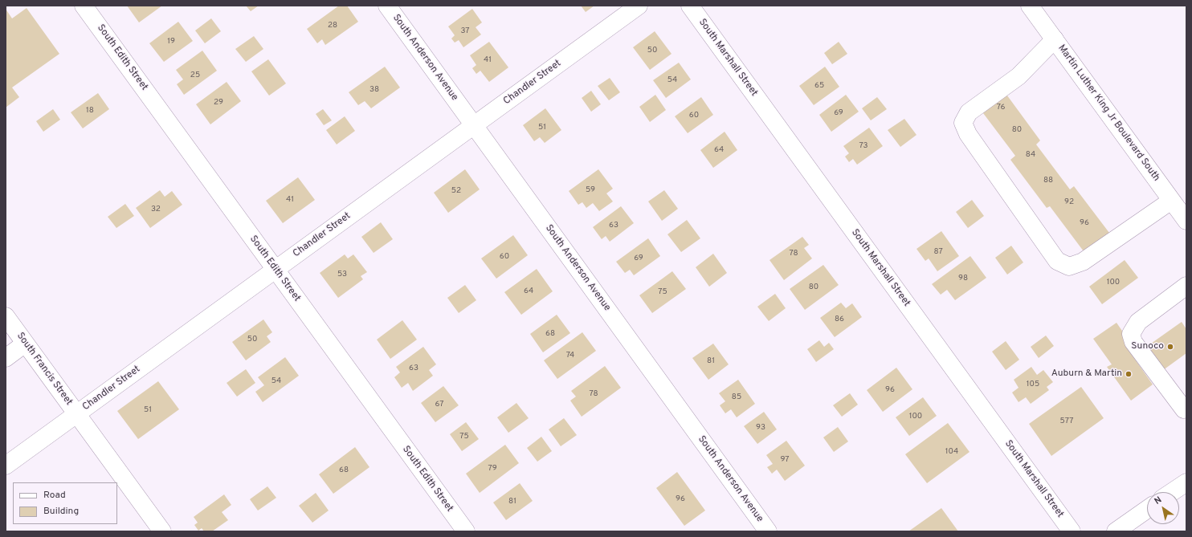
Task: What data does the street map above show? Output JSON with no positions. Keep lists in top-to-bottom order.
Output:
{
  "streets": {
    "street": [
      "South Edith Street",
      "South Anderson Avenue",
      "South Marshall Street",
      "Chandler Street",
      "Martin Luther King Jr Boulevard South",
      "South Francis Street"
    ]
  },
  "crossings": [
    ["South Edith Street", "Chandler Street"],
    ["South Anderson Avenue", "Chandler Street"],
    ["Chandler Street", "South Francis Street"]
  ],
  "places": ["Sunoco", "Auburn & Martin"],
  "house_numbers": [
    "28",
    "37",
    "19",
    "50",
    "41",
    "25",
    "54",
    "65",
    "38",
    "29",
    "76",
    "18",
    "69",
    "60",
    "51",
    "80",
    "73",
    "64",
    "84",
    "88",
    "59",
    "52",
    "41",
    "92",
    "32",
    "96",
    "63",
    "87",
    "78",
    "60",
    "69",
    "53",
    "98",
    "100",
    "80",
    "64",
    "75",
    "86",
    "68",
    "50",
    "74",
    "81",
    "63",
    "54",
    "105",
    "96",
    "78",
    "85",
    "67",
    "51",
    "100",
    "577",
    "93",
    "75",
    "104",
    "97",
    "79",
    "68",
    "96",
    "81"
  ],
  "legend": ["Road", "Building"],
  "north": "top left"
}
